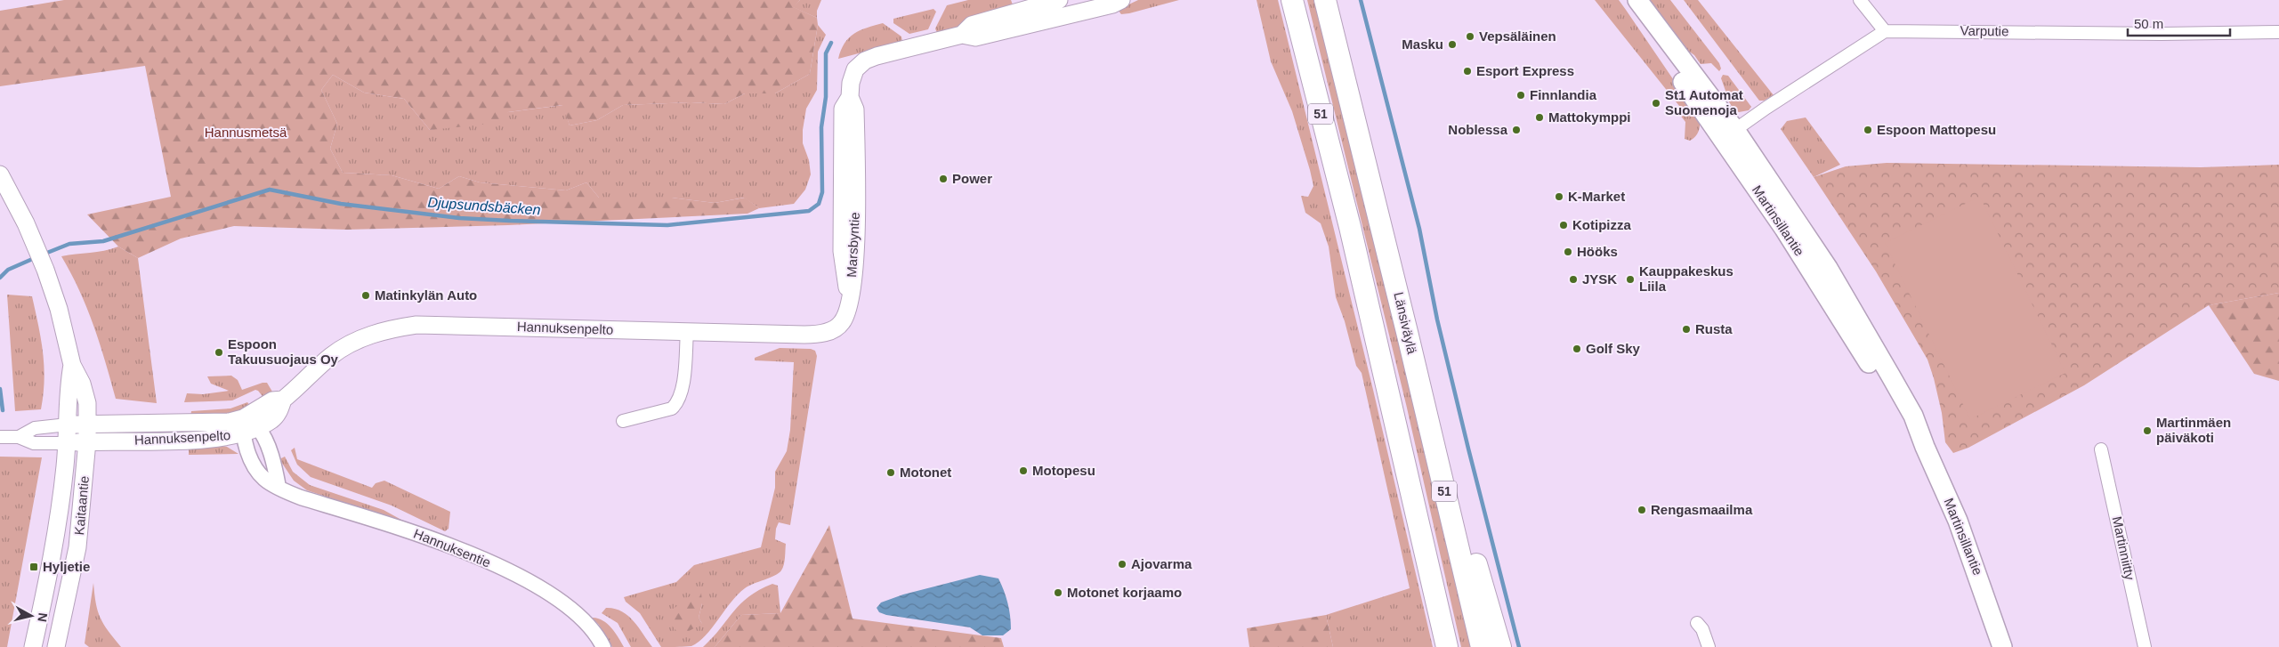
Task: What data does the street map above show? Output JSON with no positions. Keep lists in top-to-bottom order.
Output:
{
  "streets": {
    "highway": ["51", "Länsiväylä"],
    "main road": [
      "Martinsillantie",
      "Marsbyntie",
      "Hannuksenpelto",
      "Kaitaantie"
    ],
    "street": ["Varputie", "Hannuksentie", "Martinniitty"]
  },
  "crossings": [
    ["Marsbyntie", "Hannuksenpelto"],
    ["Hannuksenpelto", "Kaitaantie"],
    ["Hannuksenpelto", "Hannuksentie"]
  ],
  "water": ["Djupsundsbäcken"],
  "parks": ["Hannusmetsä"],
  "places": {
    "other": [
      "Vepsäläinen",
      "Masku",
      "Esport Express",
      "Finnlandia",
      "St1 Automat Suomenoja",
      "Mattokymppi",
      "Noblessa",
      "Espoon Mattopesu",
      "Power",
      "K-Market",
      "Kotipizza",
      "Hööks",
      "JYSK",
      "Kauppakeskus Liila",
      "Matinkylän Auto",
      "Rusta",
      "Golf Sky",
      "Espoon Takuusuojaus Oy",
      "Martinmäen päiväkoti",
      "Motopesu",
      "Motonet",
      "Rengasmaailma",
      "Ajovarma",
      "Motonet korjaamo"
    ],
    "transit": ["Hyljetie"]
  },
  "scale_bar": "50 m",
  "north": "right"
}
